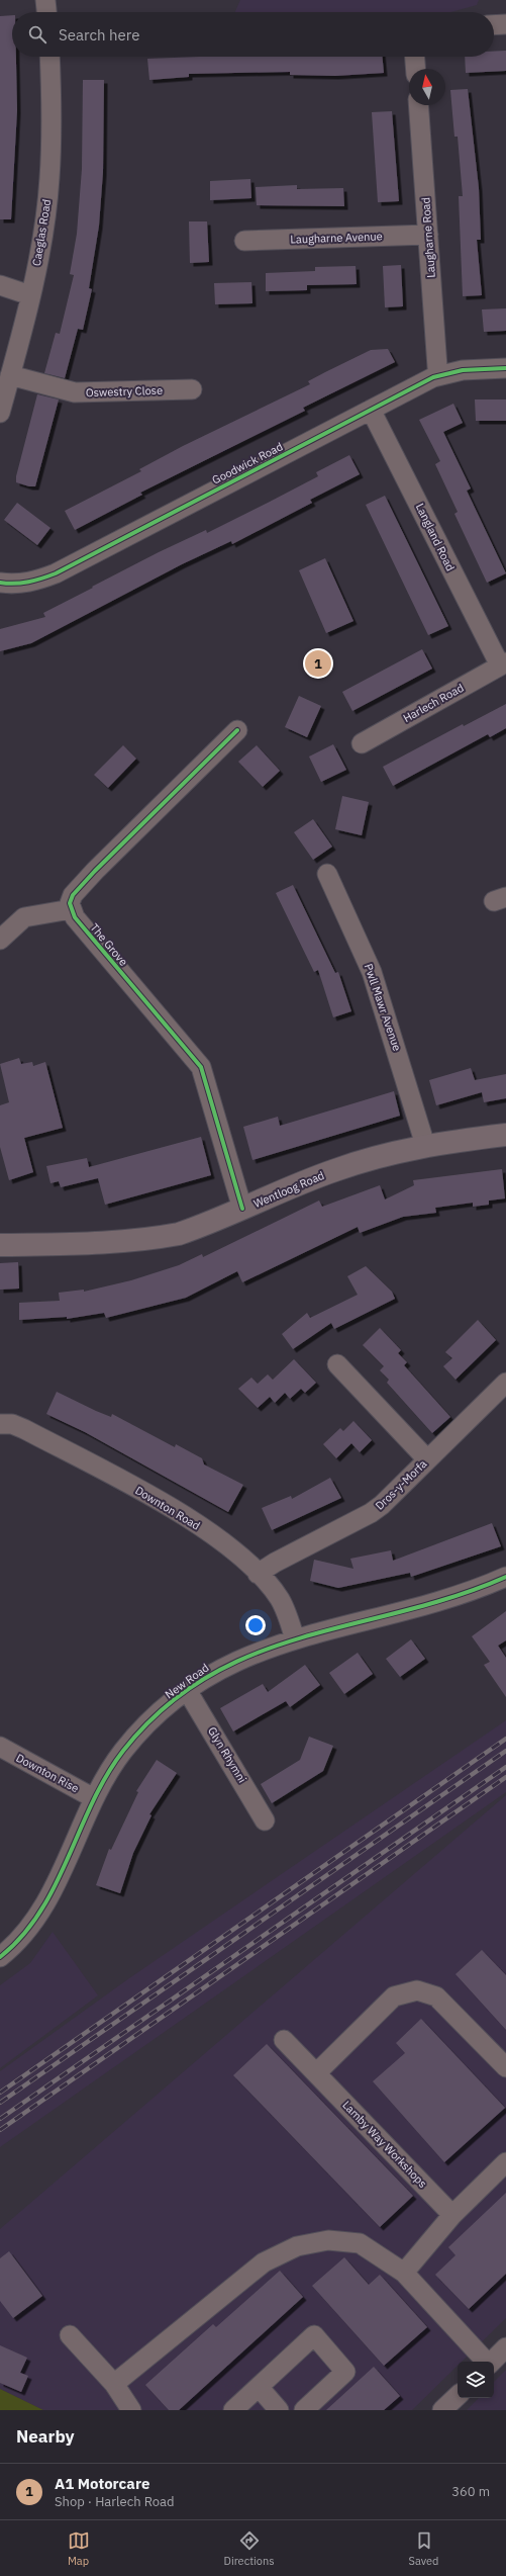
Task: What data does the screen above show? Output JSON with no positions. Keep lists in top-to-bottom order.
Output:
{
  "streets": {
    "main road": ["Wentloog Road"],
    "street": [
      "Caeglas Road",
      "Laugharne Avenue",
      "Laugharne Road",
      "Oswestry Close",
      "Goodwick Road",
      "Langland Road",
      "Harlech Road",
      "The Grove",
      "Pwll Mawr Avenue",
      "Dros-y-Morfa",
      "Downton Road",
      "New Road",
      "Glyn Rhymni",
      "Downton Rise",
      "Lamby Way Workshops"
    ]
  },
  "crossings": [
    ["Caeglas Road", "Oswestry Close"],
    ["Laugharne Avenue", "Laugharne Road"],
    ["Laugharne Road", "Goodwick Road"],
    ["Goodwick Road", "Langland Road"],
    ["Langland Road", "Harlech Road"],
    ["The Grove", "Wentloog Road"],
    ["Pwll Mawr Avenue", "Wentloog Road"],
    ["Dros-y-Morfa", "Downton Road"],
    ["Downton Road", "New Road"],
    ["New Road", "Glyn Rhymni"],
    ["New Road", "Downton Rise"]
  ],
  "north": "top",
  "page": {
    "search": "Search here",
    "pins": "1",
    "heading": "Nearby",
    "list": [
      {
        "mark": "1",
        "name": "A1 Motorcare",
        "note": "Shop · Harlech Road",
        "value": "360 m"
      }
    ],
    "nav": ["Map", "Directions", "Saved"]
  }
}
